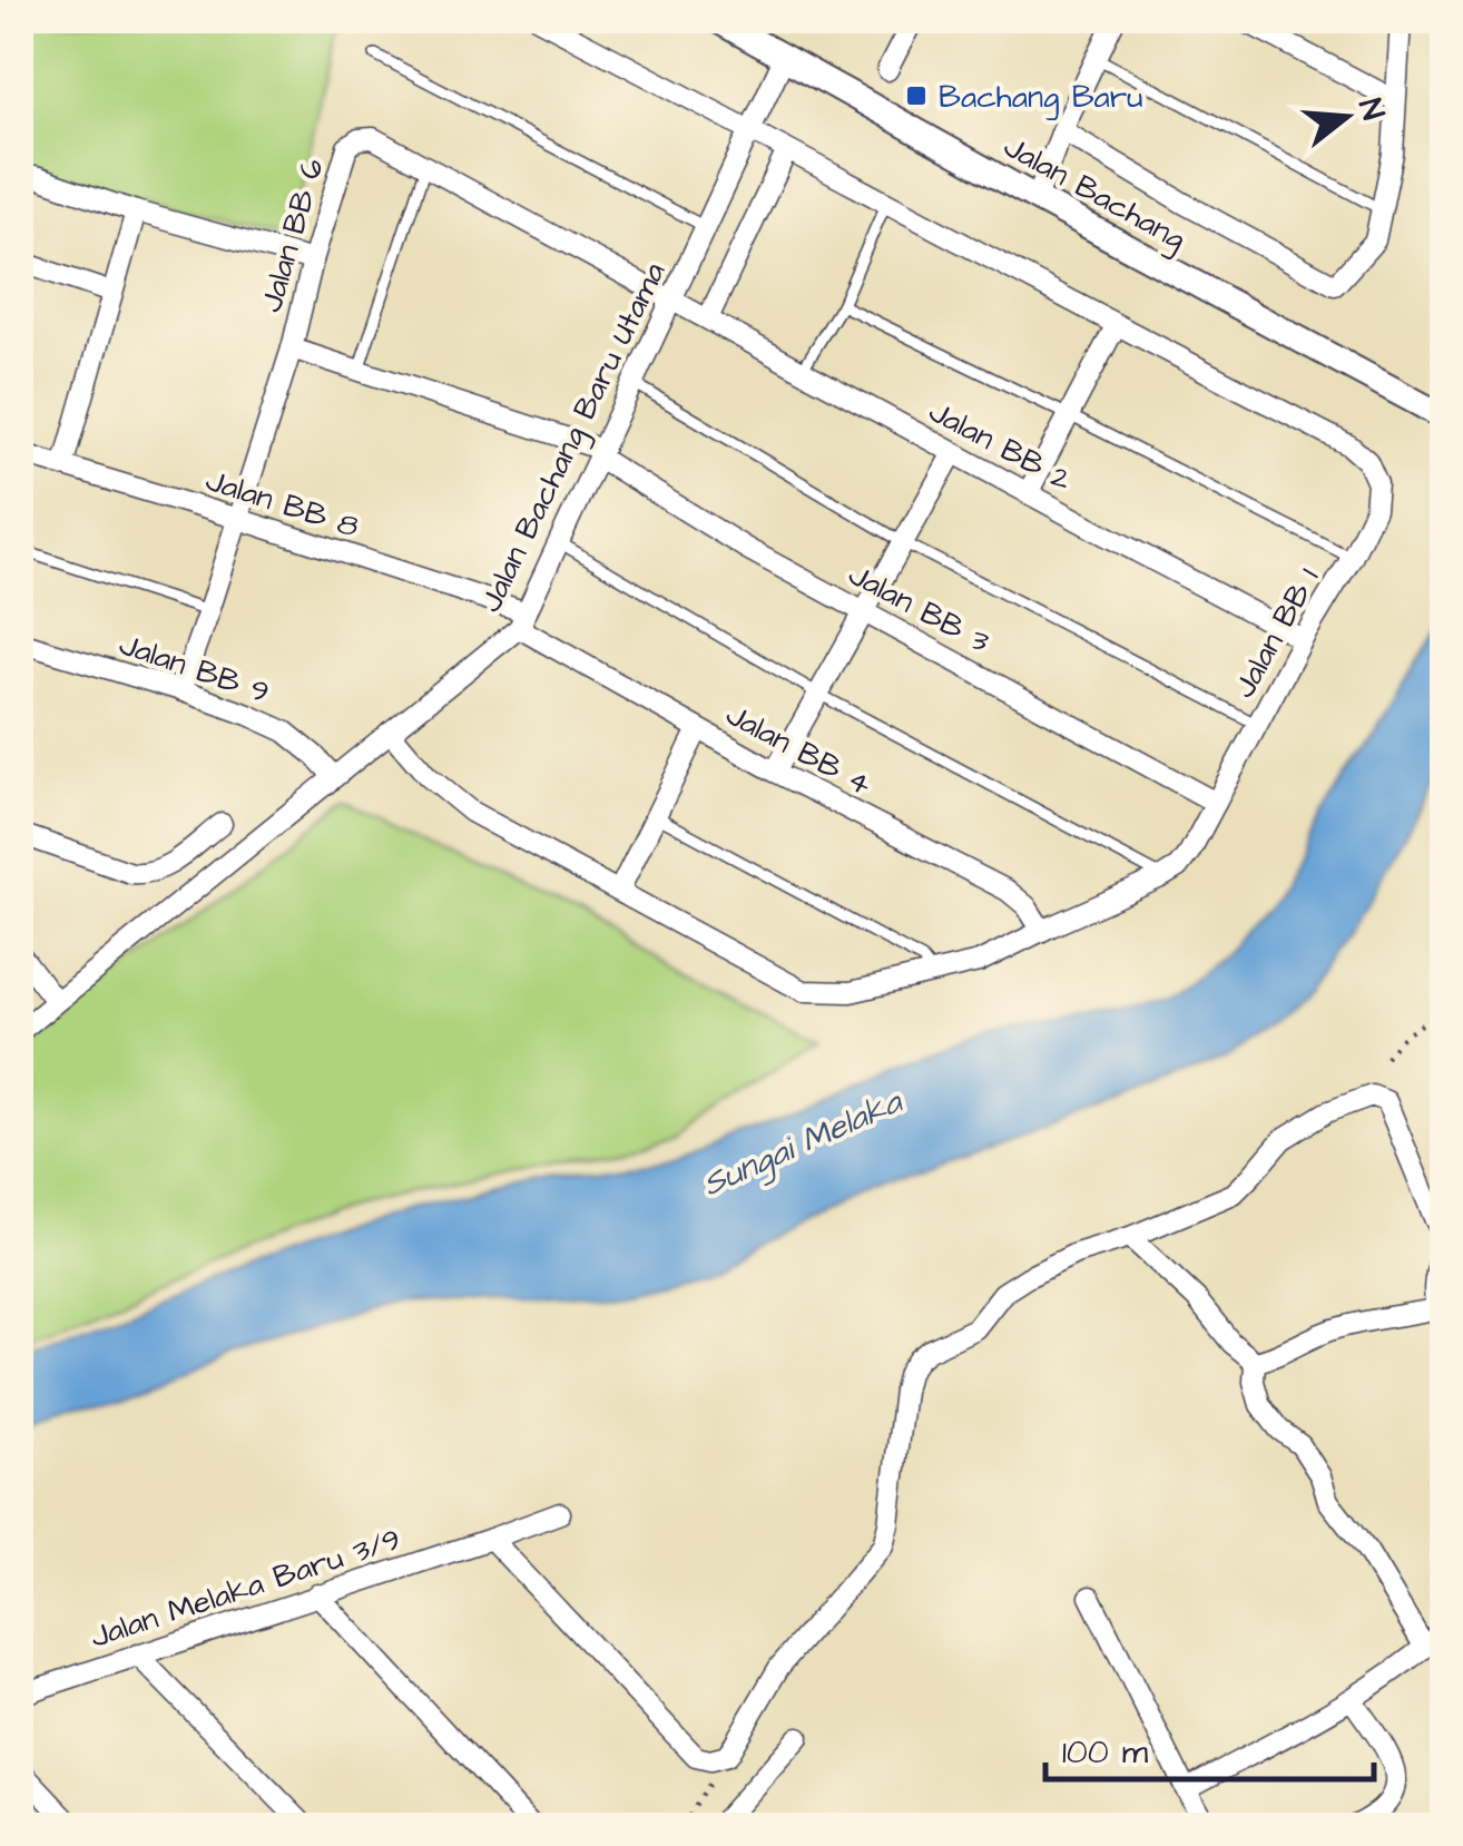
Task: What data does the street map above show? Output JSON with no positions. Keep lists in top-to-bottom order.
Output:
{
  "streets": {
    "street": [
      "Jalan Bachang",
      "Jalan BB 6",
      "Jalan Bachang Baru Utama",
      "Jalan BB 2",
      "Jalan BB 8",
      "Jalan BB 3",
      "Jalan BB 1",
      "Jalan BB 9",
      "Jalan BB 4",
      "Jalan Melaka Baru 3/9"
    ]
  },
  "crossings": [
    ["Jalan Bachang", "Jalan Bachang Baru Utama"],
    ["Jalan BB 6", "Jalan Bachang Baru Utama"],
    ["Jalan BB 6", "Jalan BB 2"],
    ["Jalan BB 6", "Jalan BB 8"],
    ["Jalan BB 6", "Jalan BB 3"],
    ["Jalan BB 6", "Jalan BB 9"],
    ["Jalan Bachang Baru Utama", "Jalan BB 2"],
    ["Jalan Bachang Baru Utama", "Jalan BB 8"],
    ["Jalan Bachang Baru Utama", "Jalan BB 3"],
    ["Jalan Bachang Baru Utama", "Jalan BB 1"],
    ["Jalan Bachang Baru Utama", "Jalan BB 9"],
    ["Jalan Bachang Baru Utama", "Jalan BB 4"],
    ["Jalan BB 2", "Jalan BB 1"],
    ["Jalan BB 8", "Jalan BB 4"],
    ["Jalan BB 3", "Jalan BB 1"],
    ["Jalan BB 1", "Jalan BB 4"]
  ],
  "water": ["Sungai Melaka"],
  "places": {
    "transit": ["Bachang Baru"]
  },
  "scale_bar": "100 m",
  "north": "right"
}
